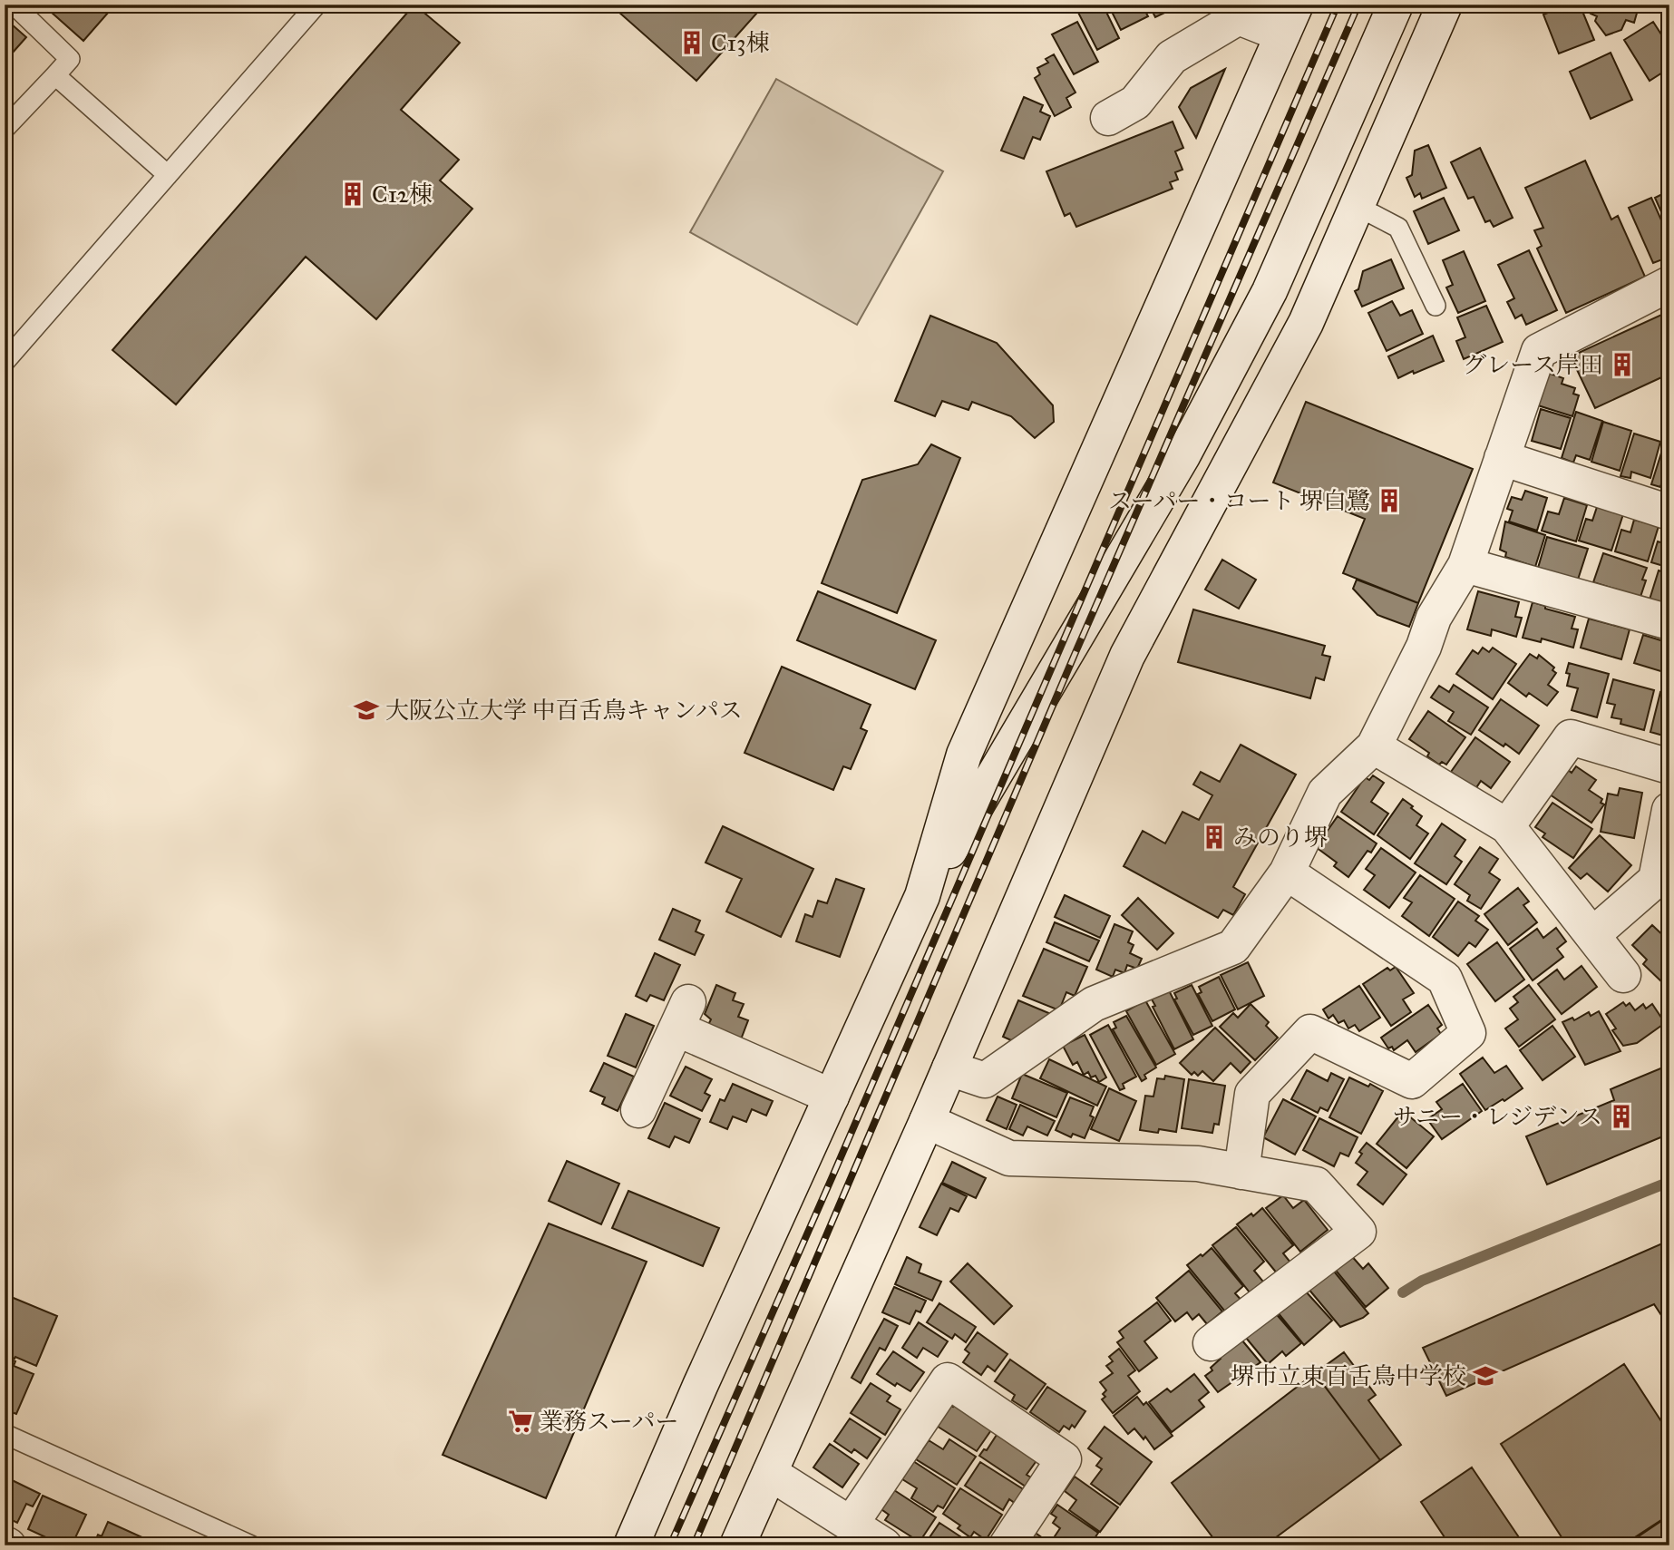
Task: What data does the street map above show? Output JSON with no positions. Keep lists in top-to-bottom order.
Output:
{
  "places": {
    "building": [
      "C13棟",
      "C12棟",
      "グレース岸田",
      "スーパー・コート 堺白鷺",
      "みのり堺",
      "サニー・レジデンス"
    ],
    "school or university": ["大阪公立大学 中百舌鳥キャンパス", "堺市立東百舌鳥中学校"],
    "supermarket": ["業務スーパー"]
  }
}
